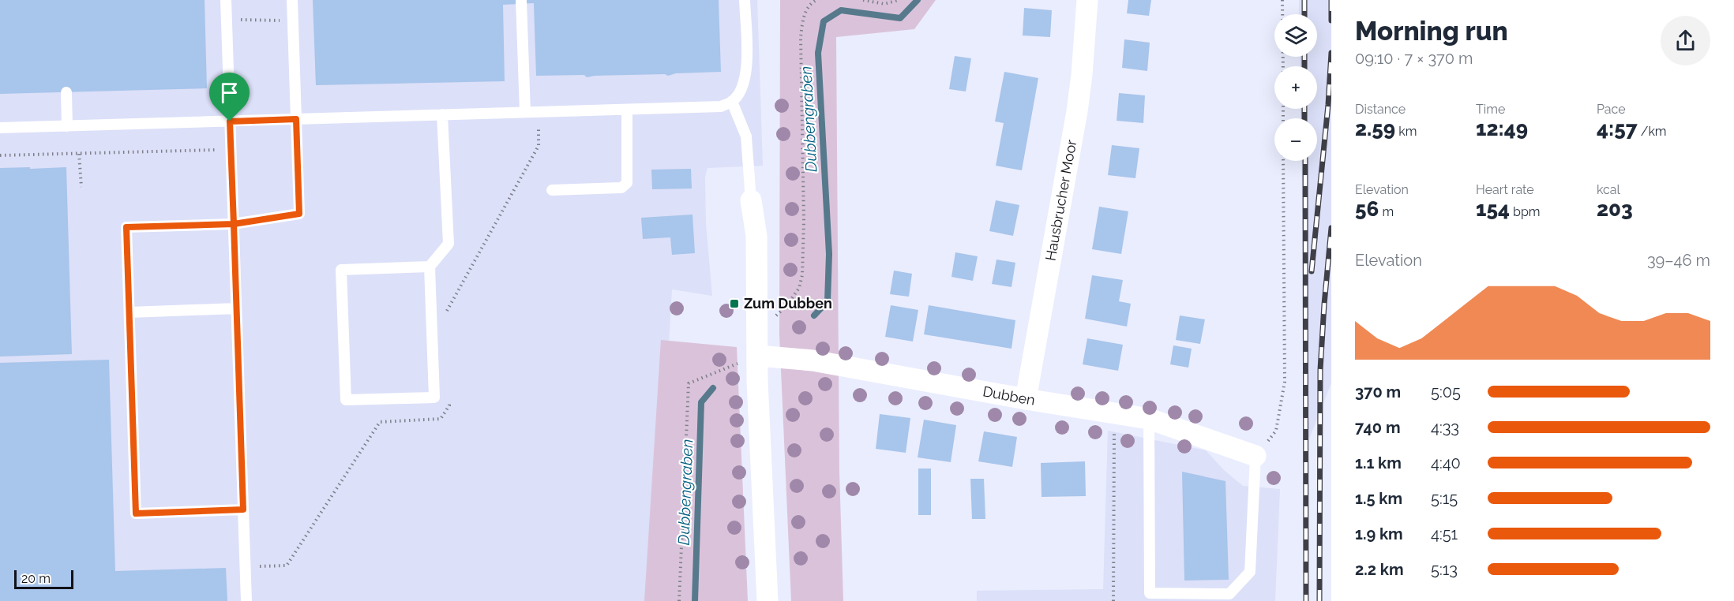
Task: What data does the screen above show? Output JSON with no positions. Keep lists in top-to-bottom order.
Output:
{
  "streets": {
    "street": ["Hausbrucher Moor", "Dubben"]
  },
  "crossings": [
    ["Hausbrucher Moor", "Dubben"]
  ],
  "water": ["Dubbengraben"],
  "places": {
    "transit": ["Zum Dubben"]
  },
  "scale_bar": "20 m",
  "page": {
    "heading": ["Morning run", "09:10 · 7 × 370 m"],
    "map_buttons": ["+", "−"],
    "stats": [
      ["Distance", "2.59 km"],
      ["Time", "12:49"],
      ["Pace", "4:57 /km"],
      ["Elevation", "56 m"],
      ["Heart rate", "154 bpm"],
      ["kcal", "203"]
    ],
    "chart": ["Elevation", "39–46 m"],
    "list": [
      {
        "name": "370 m",
        "note": "5:05"
      },
      {
        "name": "740 m",
        "note": "4:33"
      },
      {
        "name": "1.1 km",
        "note": "4:40"
      },
      {
        "name": "1.5 km",
        "note": "5:15"
      },
      {
        "name": "1.9 km",
        "note": "4:51"
      },
      {
        "name": "2.2 km",
        "note": "5:13"
      }
    ],
    "scale": "20 m"
  }
}
